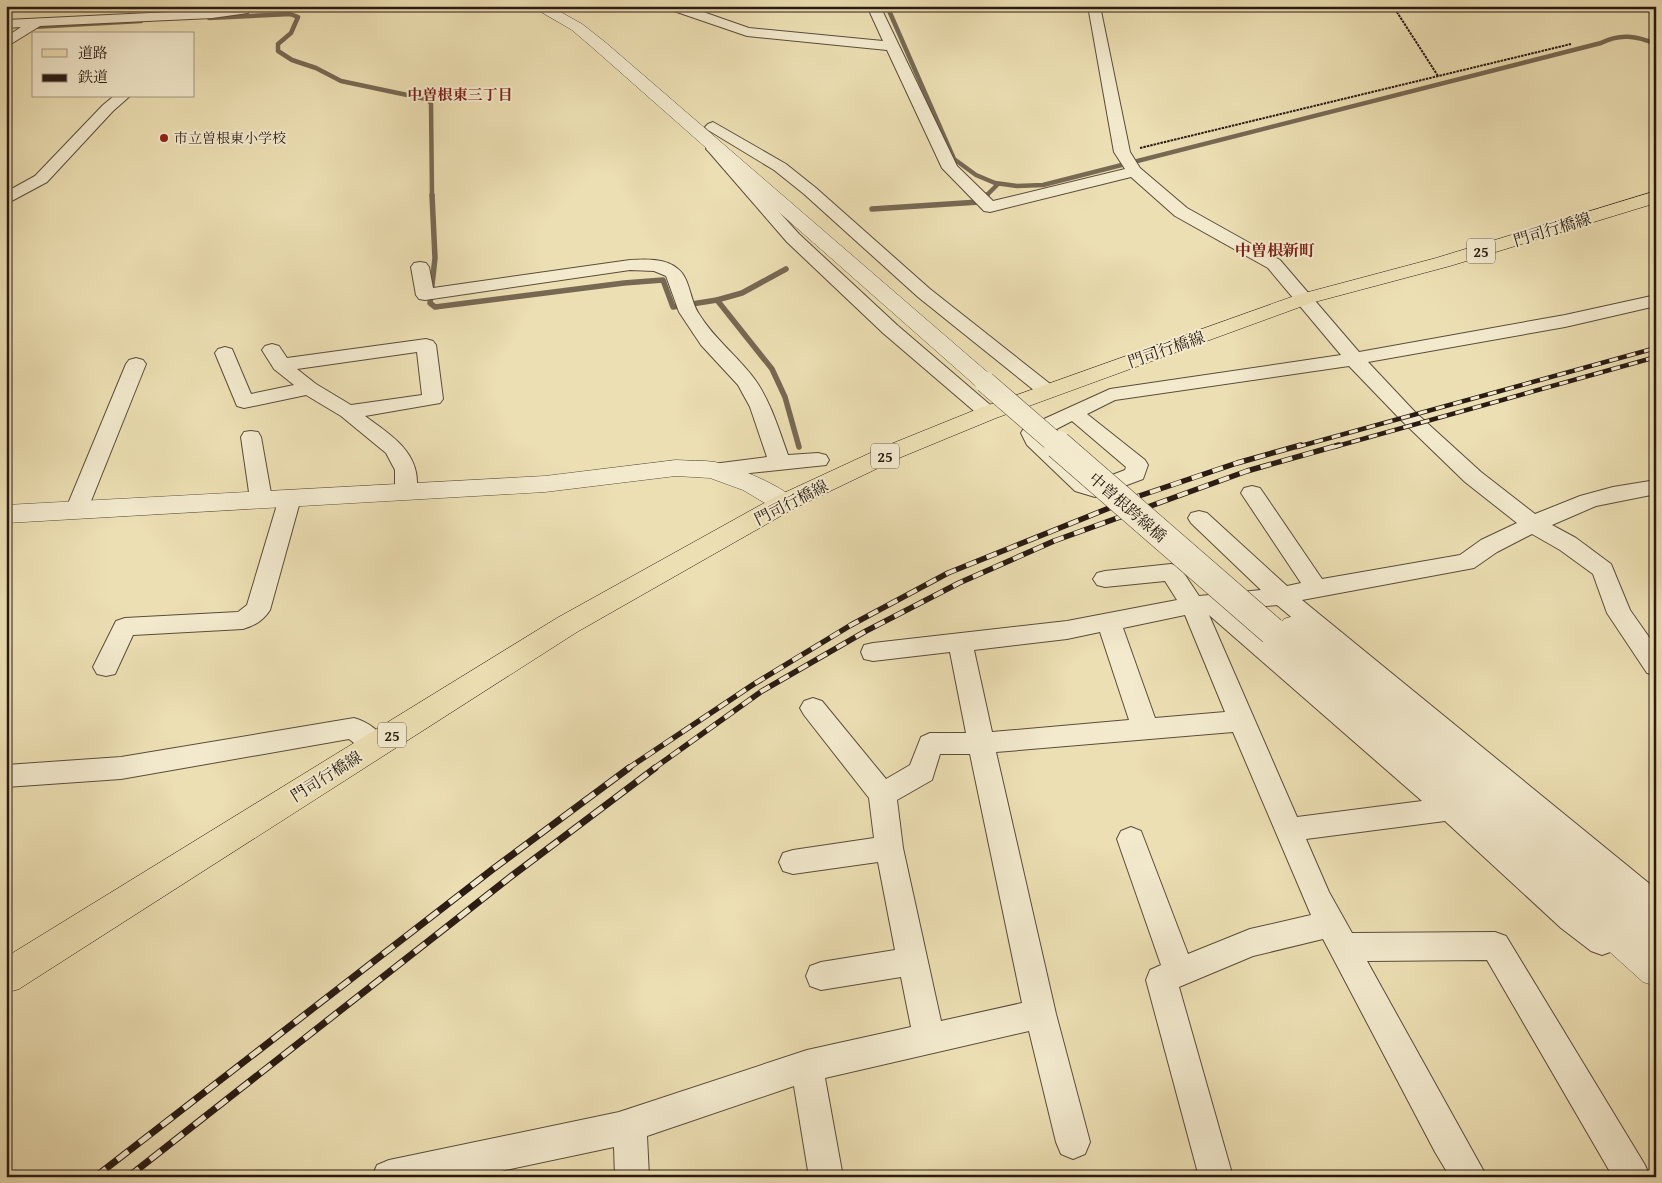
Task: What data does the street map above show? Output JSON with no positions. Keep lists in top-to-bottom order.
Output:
{
  "streets": {
    "main road": ["門司行橋線", "25"],
    "street": ["中曽根跨線橋"]
  },
  "districts": ["中曽根東三丁目", "中曽根新町"],
  "places": ["市立曽根東小学校"],
  "legend": ["道路", "鉄道"]
}
